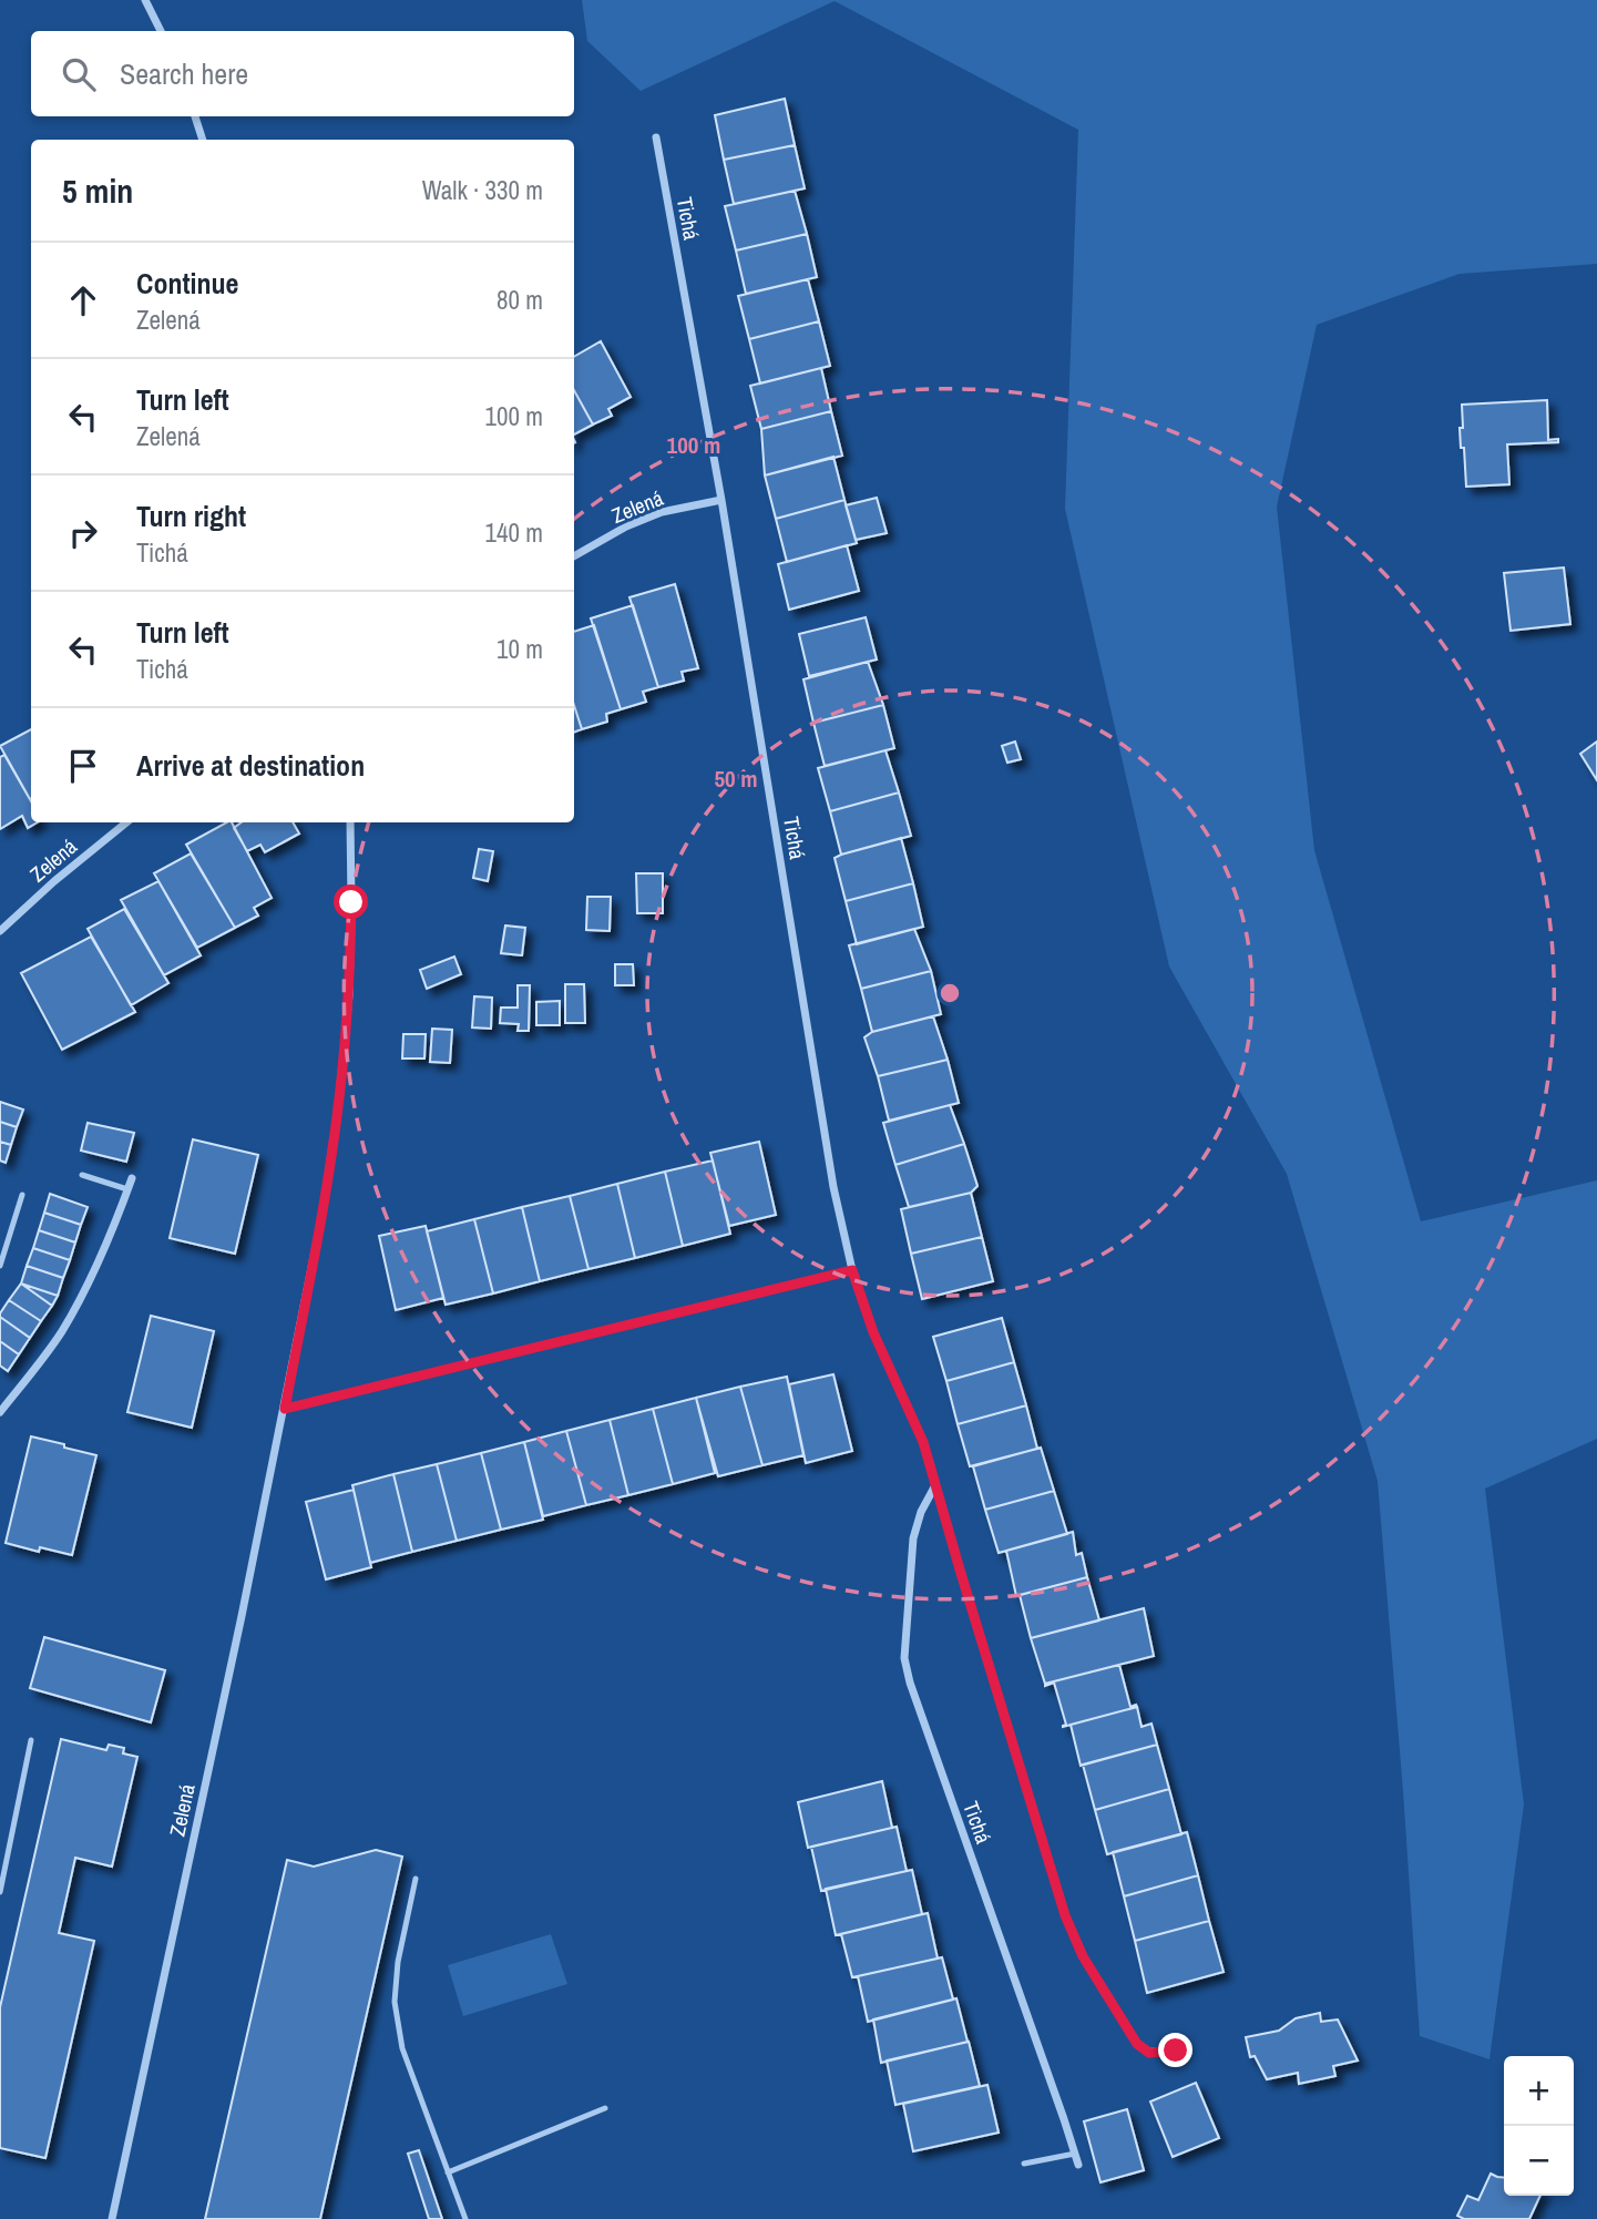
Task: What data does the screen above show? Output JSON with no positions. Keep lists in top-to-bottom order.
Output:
{
  "streets": {
    "street": ["Tichá", "Zelená"]
  },
  "crossings": [
    ["Tichá", "Zelená"]
  ],
  "page": {
    "search": "Search here",
    "heading": ["5 min", "Walk · 330 m"],
    "list": [
      ["Continue", "Zelená", "80 m"],
      ["Turn left", "Zelená", "100 m"],
      ["Turn right", "Tichá", "140 m"],
      ["Turn left", "Tichá", "10 m"],
      "Arrive at destination"
    ],
    "map_buttons": ["+", "−"]
  },
  "rings": ["100 m", "50 m"]
}
